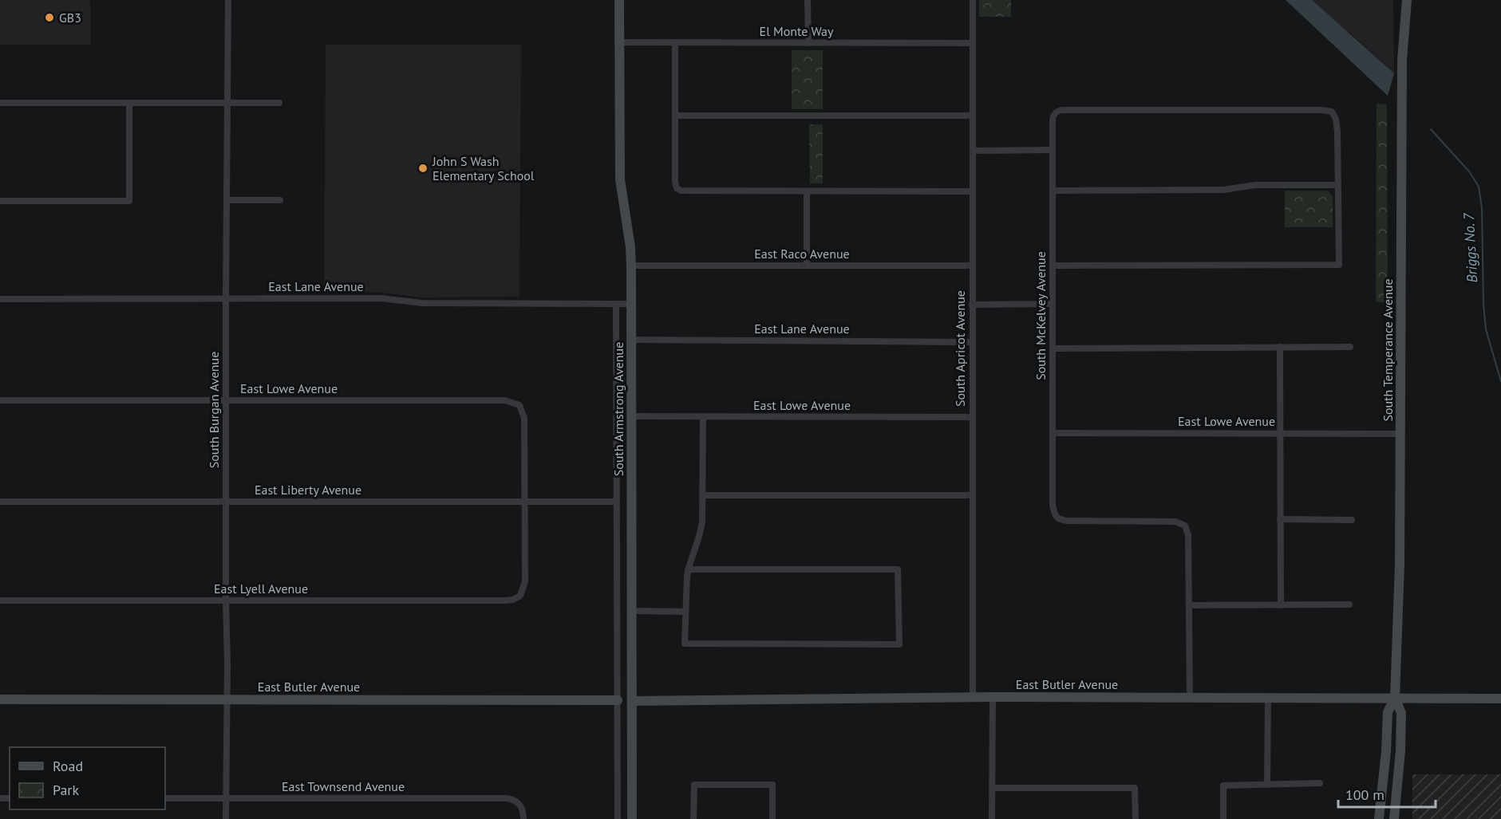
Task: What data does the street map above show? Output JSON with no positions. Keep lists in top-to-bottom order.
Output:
{
  "streets": {
    "street": [
      "El Monte Way",
      "East Raco Avenue",
      "East Lane Avenue",
      "South McKelvey Avenue",
      "South Apricot Avenue",
      "South Temperance Avenue",
      "East Lowe Avenue",
      "South Armstrong Avenue",
      "South Burgan Avenue",
      "East Liberty Avenue",
      "East Lyell Avenue",
      "East Butler Avenue",
      "East Townsend Avenue"
    ]
  },
  "crossings": [
    ["El Monte Way", "South Apricot Avenue"],
    ["El Monte Way", "South Armstrong Avenue"],
    ["East Raco Avenue", "South Apricot Avenue"],
    ["East Raco Avenue", "South Armstrong Avenue"],
    ["East Lane Avenue", "South Apricot Avenue"],
    ["East Lane Avenue", "South Armstrong Avenue"],
    ["East Lane Avenue", "South Burgan Avenue"],
    ["South McKelvey Avenue", "East Lowe Avenue"],
    ["South Apricot Avenue", "East Lowe Avenue"],
    ["South Apricot Avenue", "East Butler Avenue"],
    ["South Temperance Avenue", "East Lowe Avenue"],
    ["South Temperance Avenue", "East Butler Avenue"],
    ["East Lowe Avenue", "South Armstrong Avenue"],
    ["East Lowe Avenue", "South Burgan Avenue"],
    ["East Lowe Avenue", "East Liberty Avenue"],
    ["East Lowe Avenue", "East Lyell Avenue"],
    ["South Armstrong Avenue", "East Liberty Avenue"],
    ["South Armstrong Avenue", "East Butler Avenue"],
    ["South Burgan Avenue", "East Liberty Avenue"],
    ["South Burgan Avenue", "East Lyell Avenue"],
    ["South Burgan Avenue", "East Butler Avenue"],
    ["South Burgan Avenue", "East Townsend Avenue"],
    ["East Liberty Avenue", "East Lyell Avenue"]
  ],
  "water": ["Briggs No. 7"],
  "places": ["GB3", "John S Wash Elementary School"],
  "legend": ["Road", "Park"],
  "scale_bar": "100 m"
}
